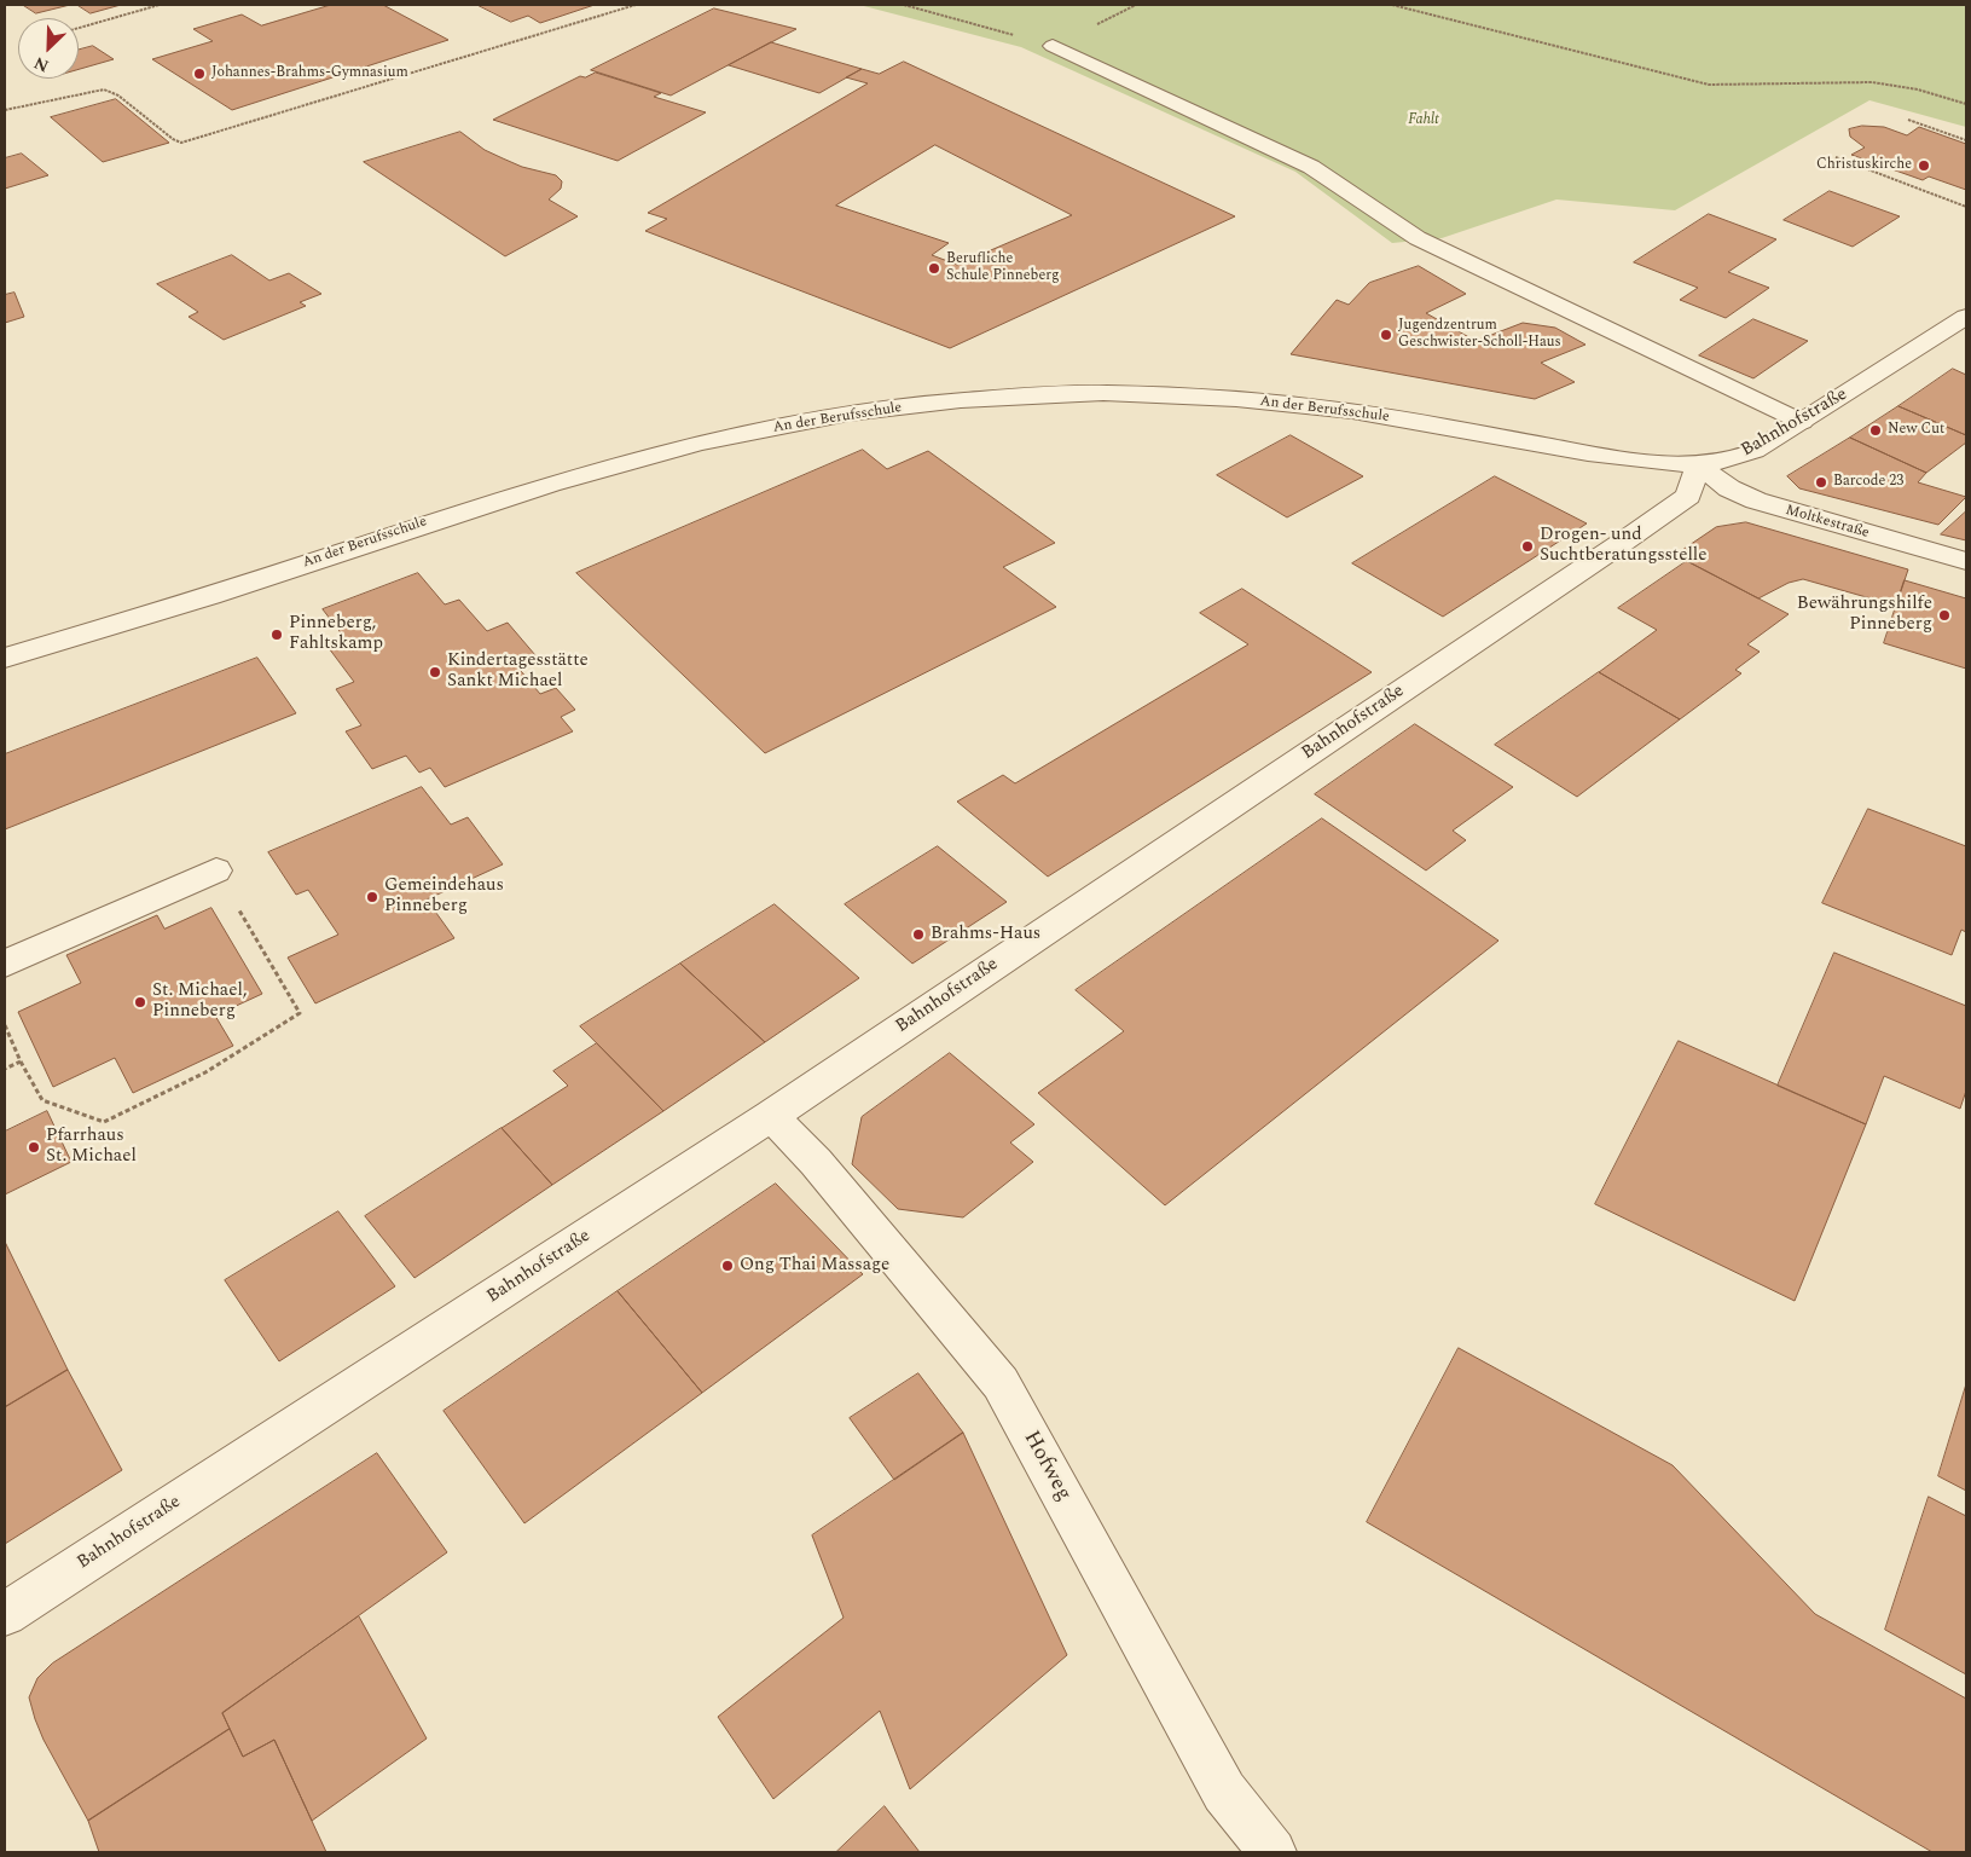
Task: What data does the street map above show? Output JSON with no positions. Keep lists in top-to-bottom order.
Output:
{
  "streets": {
    "street": [
      "An der Berufsschule",
      "Bahnhofstraße",
      "Moltkestraße",
      "Hofweg"
    ]
  },
  "crossings": [
    ["An der Berufsschule", "Bahnhofstraße"],
    ["An der Berufsschule", "Moltkestraße"],
    ["Bahnhofstraße", "Moltkestraße"],
    ["Bahnhofstraße", "Hofweg"]
  ],
  "parks": ["Fahlt"],
  "places": [
    "Johannes-Brahms-Gymnasium",
    "Christuskirche",
    "Berufliche Schule Pinneberg",
    "Jugendzentrum Geschwister-Scholl-Haus",
    "New Cut",
    "Barcode 23",
    "Drogen- und Suchtberatungsstelle",
    "Bewährungshilfe Pinneberg",
    "Pinneberg, Fahltskamp",
    "Kindertagesstätte Sankt Michael",
    "Gemeindehaus Pinneberg",
    "Brahms-Haus",
    "St. Michael, Pinneberg",
    "Pfarrhaus St. Michael",
    "Ong Thai Massage"
  ],
  "north": "bottom left"
}
